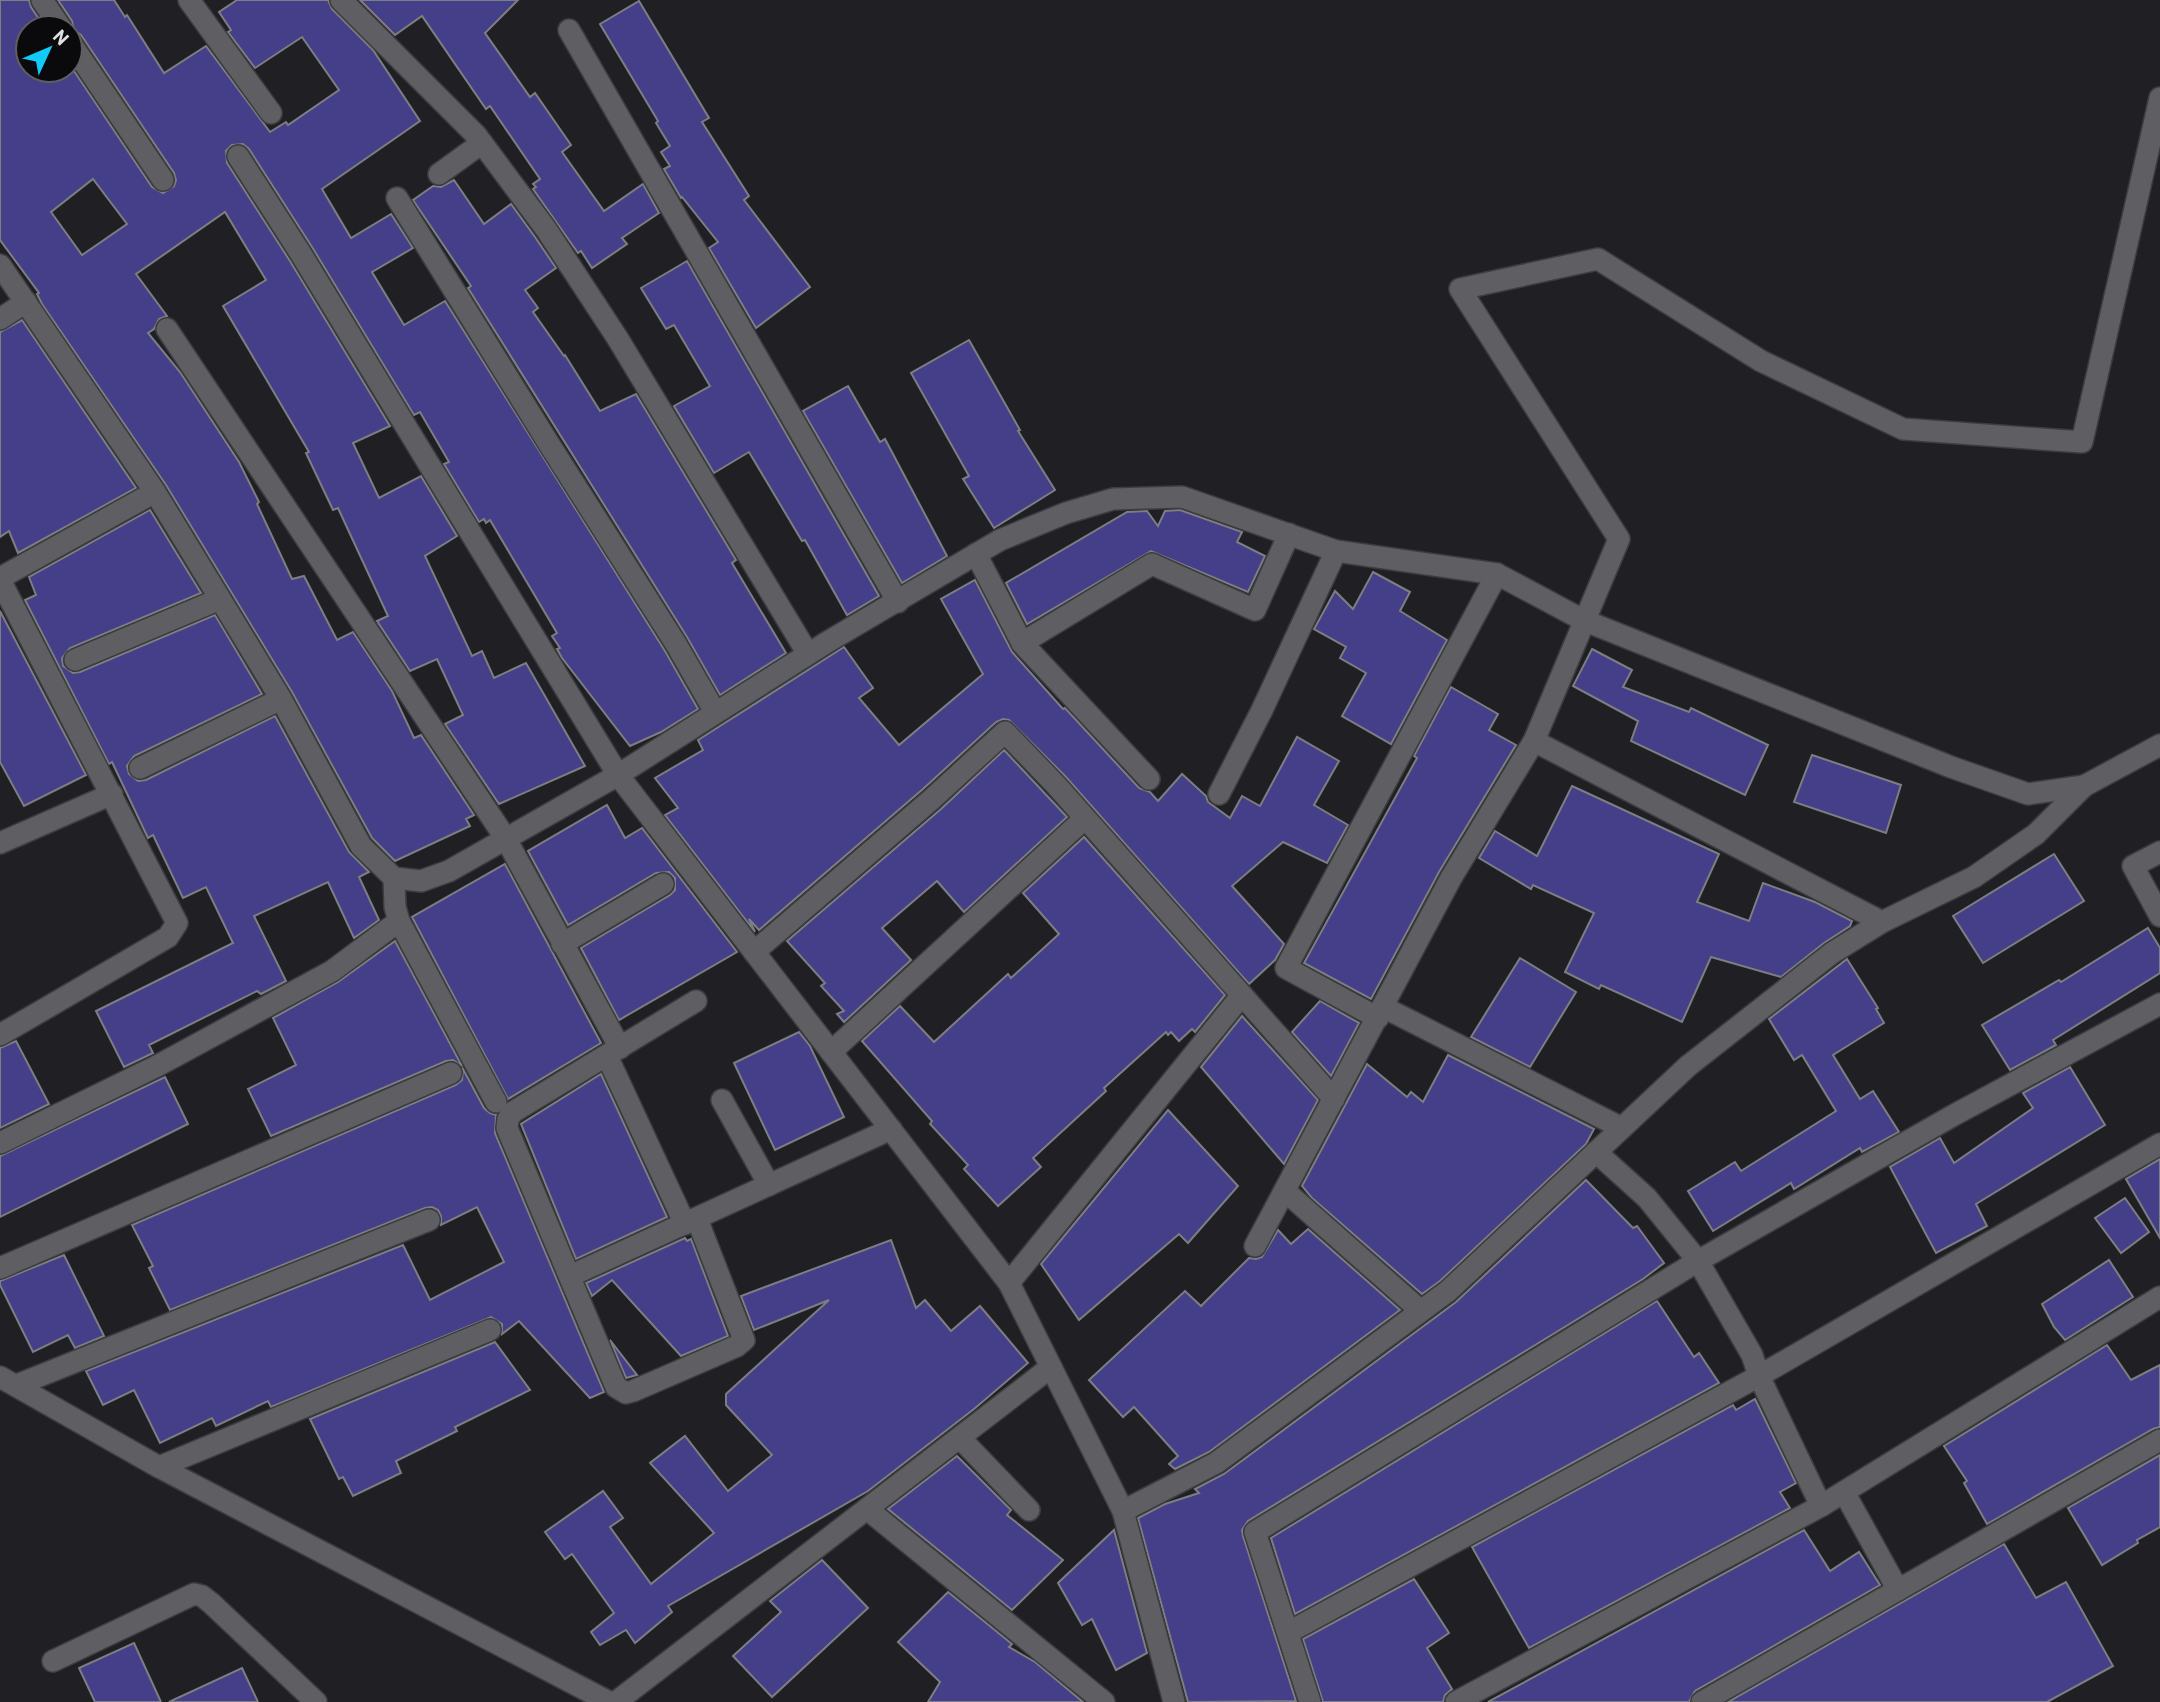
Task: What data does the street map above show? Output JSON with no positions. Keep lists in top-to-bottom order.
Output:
{
  "north": "top right"
}
